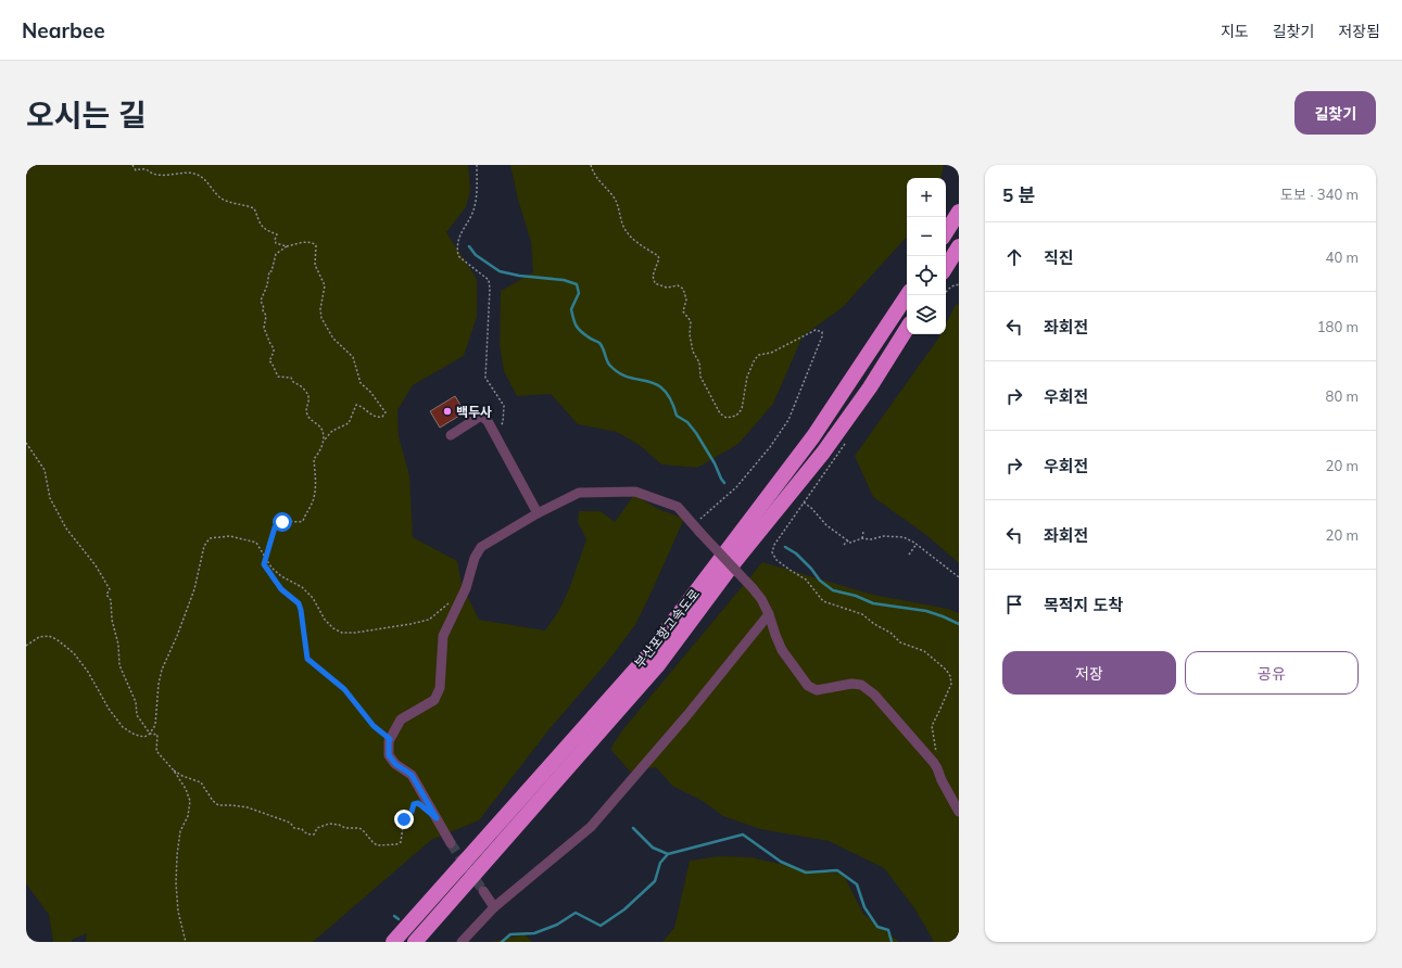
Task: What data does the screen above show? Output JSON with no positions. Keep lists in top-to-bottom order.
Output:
{
  "streets": {
    "highway": ["부산포항고속도로"]
  },
  "places": ["백두사"],
  "page": {
    "header": "Nearbee",
    "nav": ["지도", "길찾기", "저장됨"],
    "title": "오시는 길",
    "buttons": [
      "길찾기",
      ["저장", "공유"]
    ],
    "heading": ["5 분", "도보 · 340 m"],
    "map_buttons": ["+", "−"],
    "list": [
      ["직진", "40 m"],
      ["좌회전", "180 m"],
      ["우회전", "80 m"],
      ["우회전", "20 m"],
      ["좌회전", "20 m"],
      "목적지 도착"
    ]
  }
}
